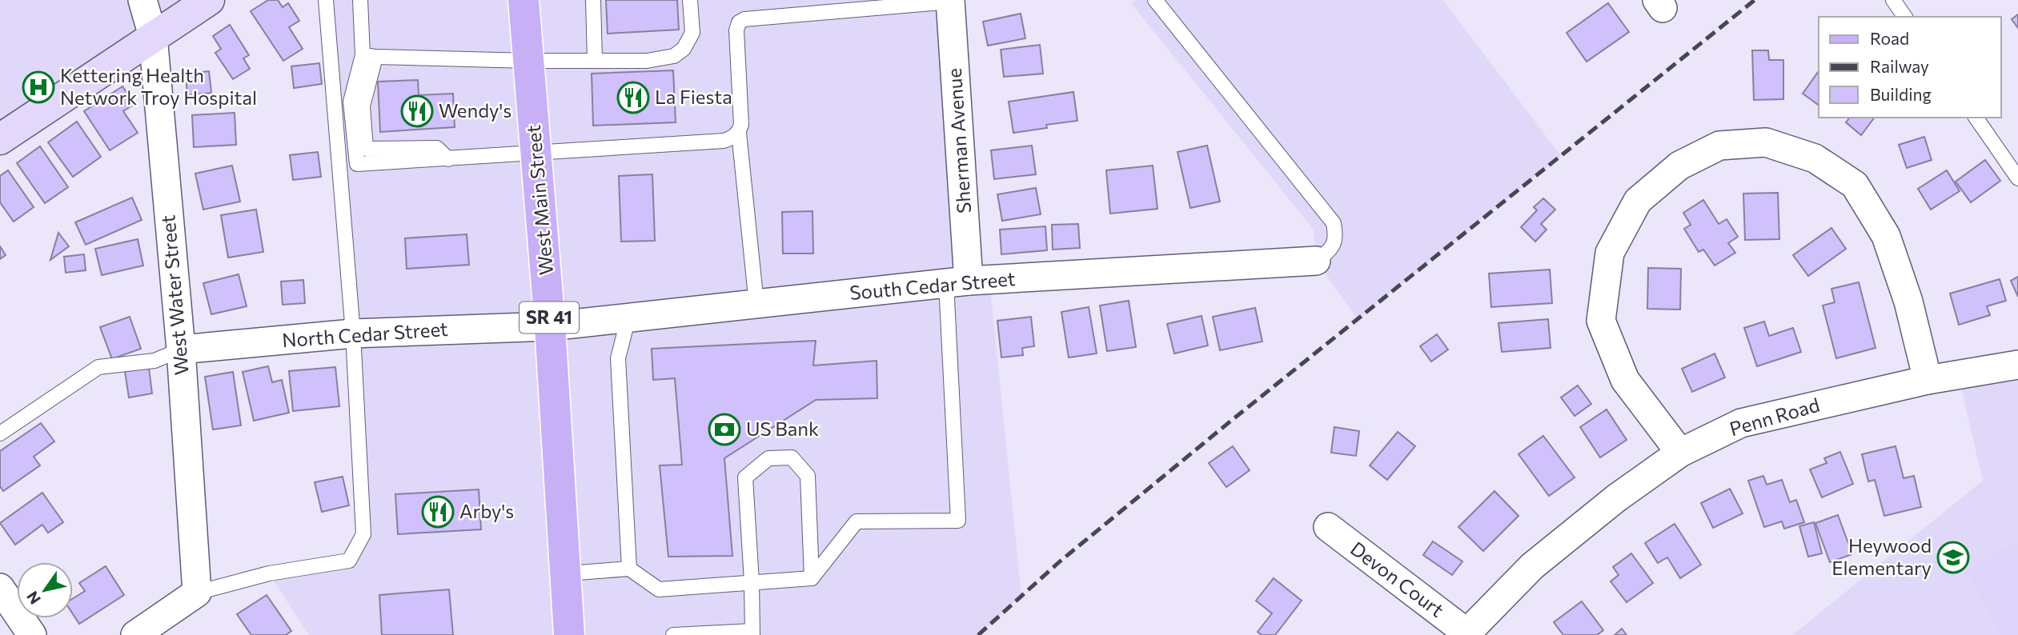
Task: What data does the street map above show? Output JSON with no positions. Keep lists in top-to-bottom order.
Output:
{
  "streets": {
    "main road": ["West Main Street", "SR 41"],
    "street": [
      "Sherman Avenue",
      "South Cedar Street",
      "West Water Street",
      "North Cedar Street",
      "Penn Road",
      "Devon Court"
    ]
  },
  "crossings": [
    ["Sherman Avenue", "South Cedar Street"],
    ["West Main Street", "South Cedar Street"],
    ["West Main Street", "North Cedar Street"],
    ["South Cedar Street", "North Cedar Street"],
    ["West Water Street", "North Cedar Street"],
    ["Penn Road", "Devon Court"]
  ],
  "places": {
    "hospital": ["Kettering Health Network Troy Hospital"],
    "restaurant": ["La Fiesta", "Wendy's", "Arby's"],
    "bank": ["US Bank"],
    "school or university": ["Heywood Elementary"]
  },
  "legend": ["Road", "Railway", "Building"],
  "north": "bottom left"
}
